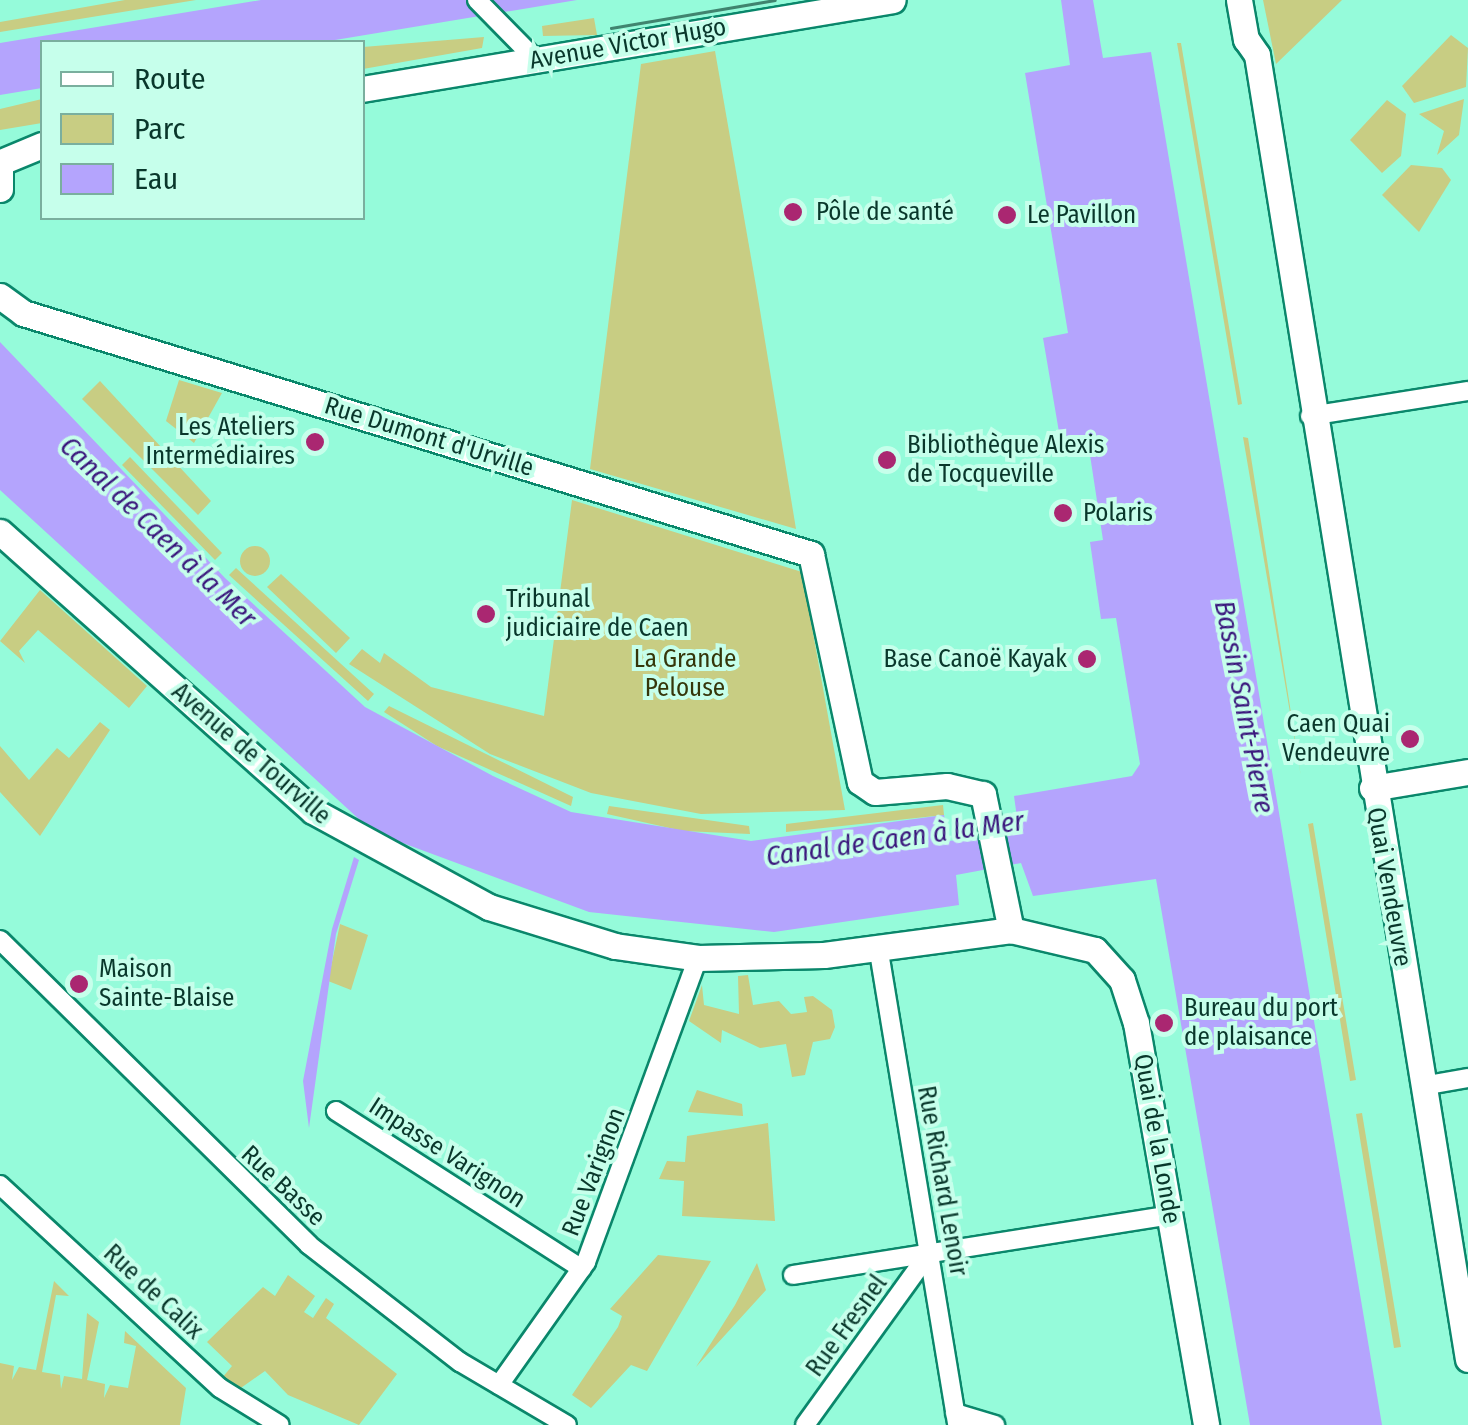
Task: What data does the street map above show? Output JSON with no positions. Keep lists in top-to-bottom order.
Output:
{
  "streets": {
    "street": [
      "Avenue Victor Hugo",
      "Rue Dumont d'Urville",
      "Avenue de Tourville",
      "Quai Vendeuvre",
      "Quai de la Londe",
      "Impasse Varignon",
      "Rue Varignon",
      "Rue Richard Lenoir",
      "Rue Basse",
      "Rue de Calix",
      "Rue Fresnel"
    ]
  },
  "crossings": [
    ["Rue Dumont d'Urville", "Avenue de Tourville"],
    ["Rue Dumont d'Urville", "Quai de la Londe"],
    ["Avenue de Tourville", "Quai de la Londe"],
    ["Avenue de Tourville", "Rue Varignon"],
    ["Avenue de Tourville", "Rue Richard Lenoir"],
    ["Impasse Varignon", "Rue Varignon"],
    ["Rue Varignon", "Rue Basse"],
    ["Rue Richard Lenoir", "Rue Fresnel"]
  ],
  "water": ["Canal de Caen à la Mer", "Bassin Saint-Pierre"],
  "parks": ["La Grande Pelouse"],
  "places": [
    "Pôle de santé",
    "Le Pavillon",
    "Les Ateliers Intermédiaires",
    "Bibliothèque Alexis de Tocqueville",
    "Polaris",
    "Tribunal judiciaire de Caen",
    "Base Canoë Kayak",
    "Caen Quai Vendeuvre",
    "Maison Sainte-Blaise",
    "Bureau du port de plaisance"
  ],
  "legend": ["Route", "Parc", "Eau"]
}
